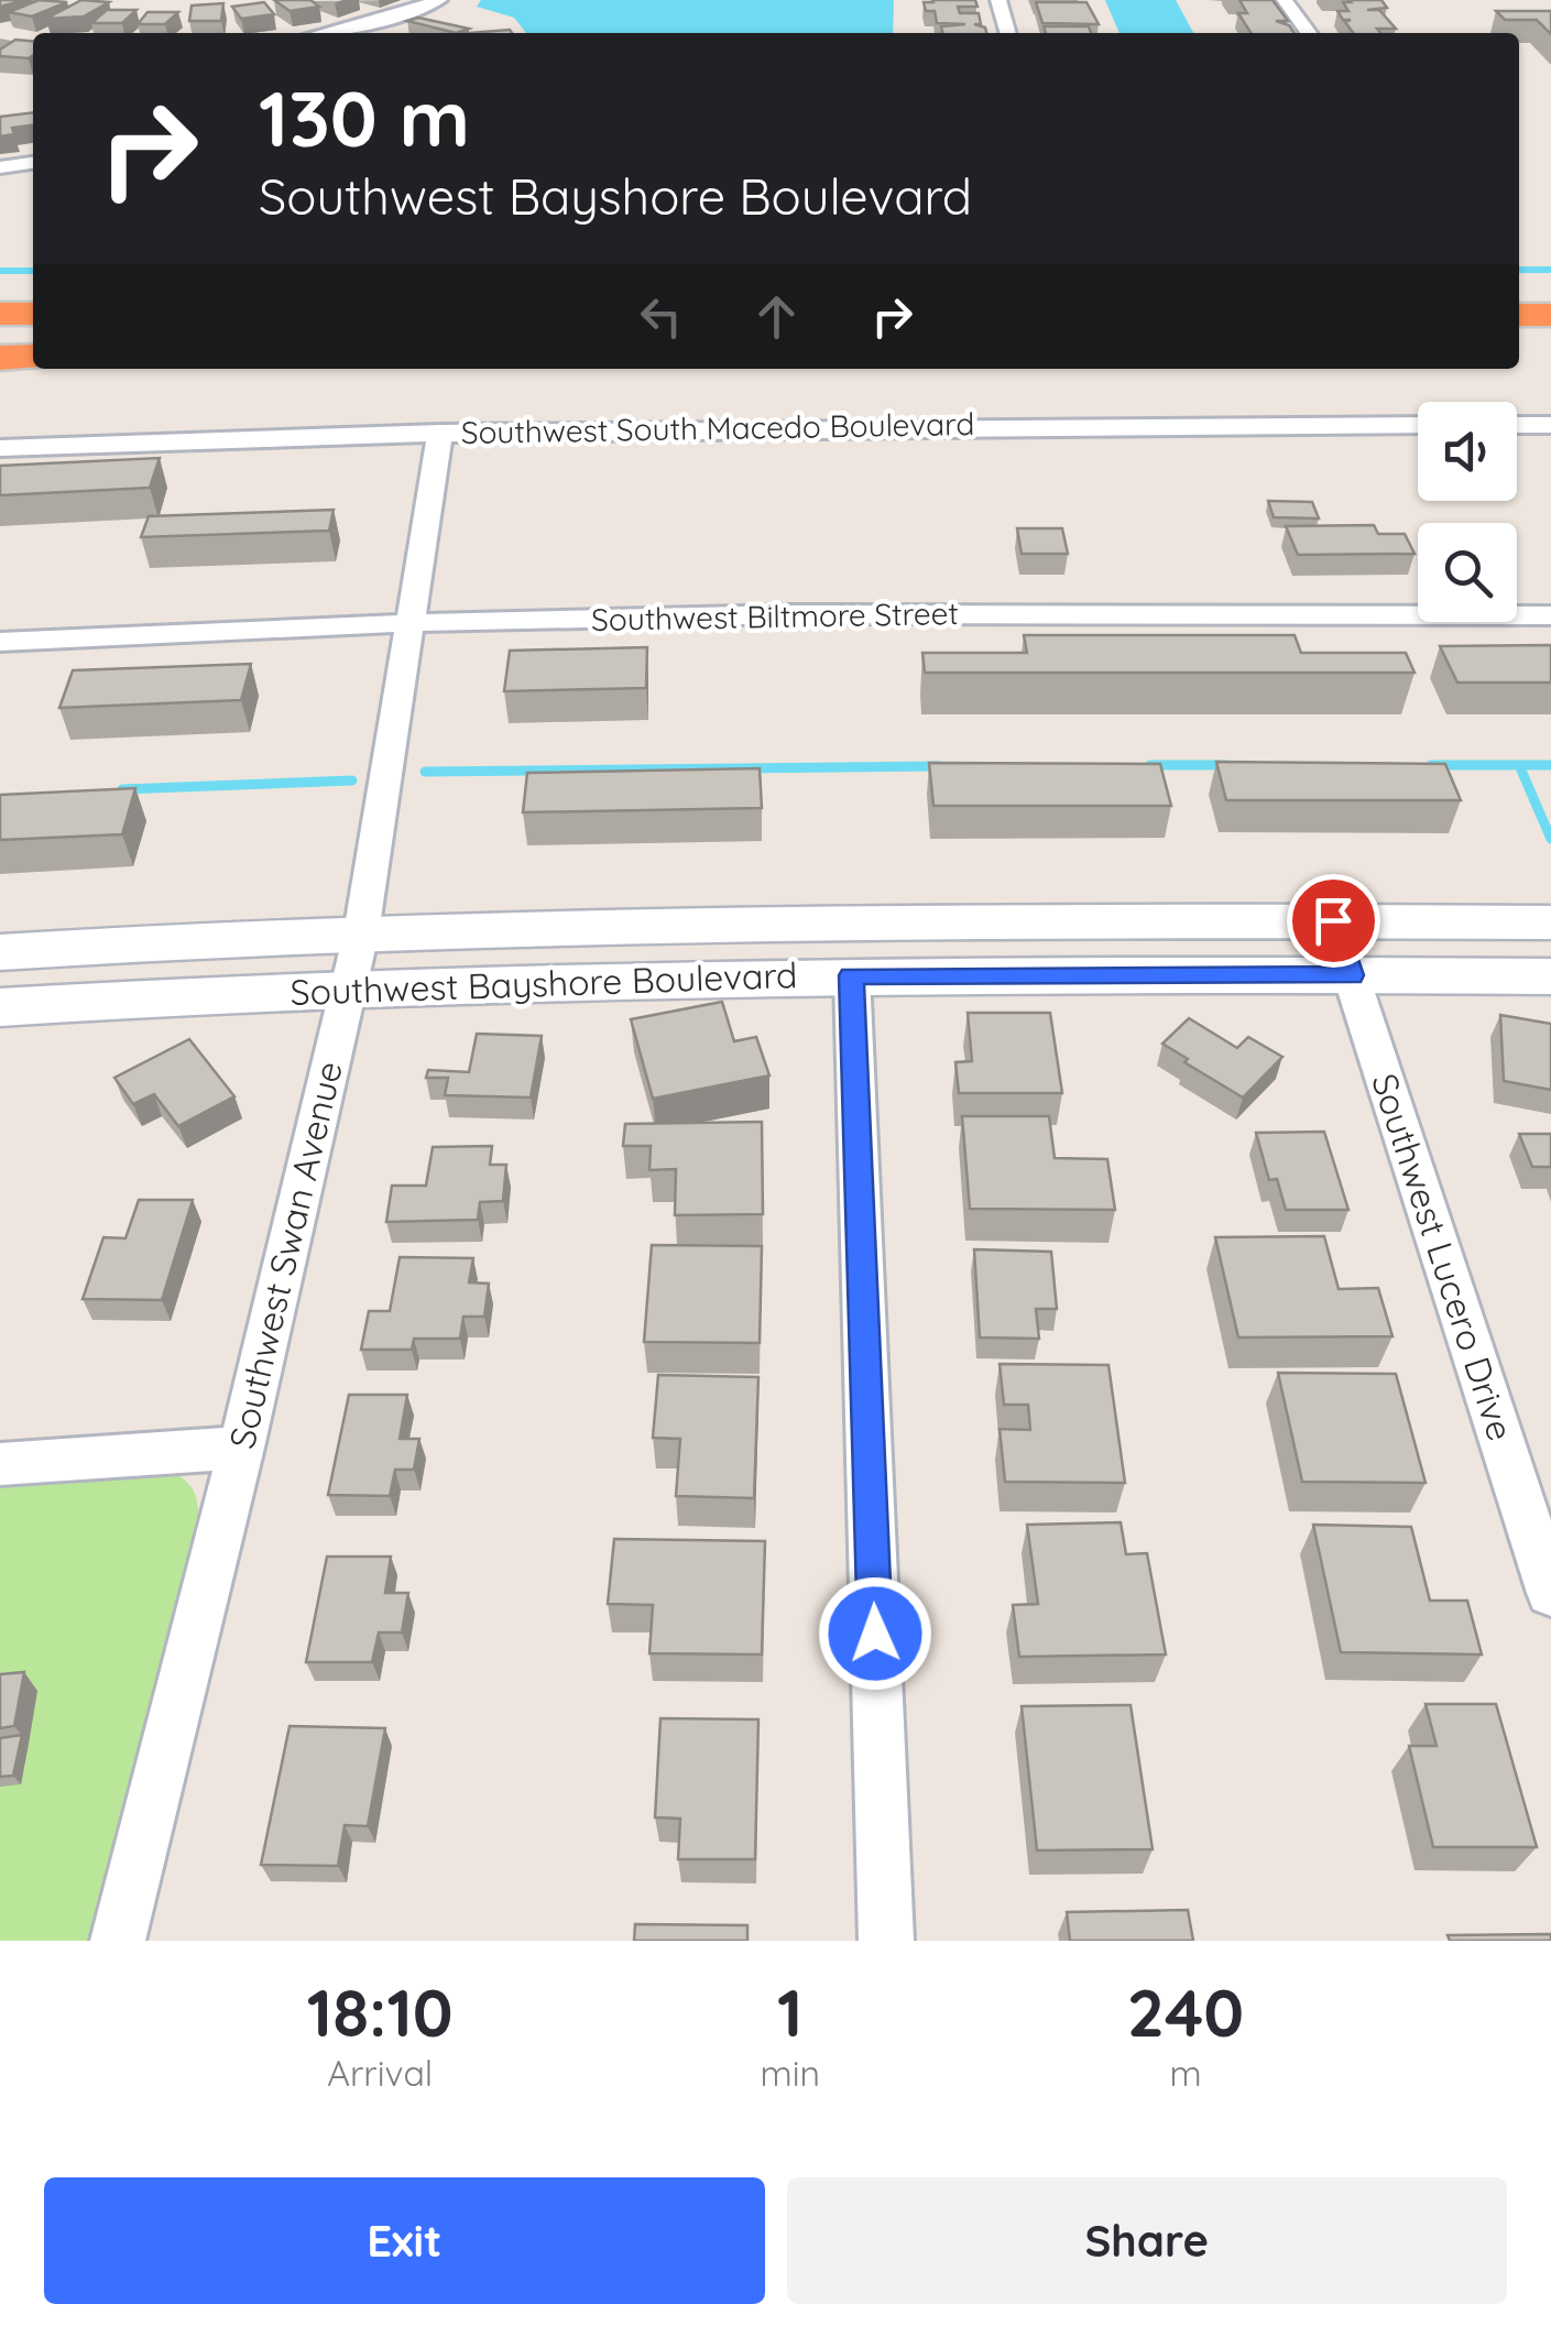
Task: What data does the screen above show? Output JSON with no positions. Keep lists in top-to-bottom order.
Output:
{
  "streets": {
    "main road": ["Southwest Bayshore Boulevard"],
    "street": [
      "Southwest South Macedo Boulevard",
      "Southwest Biltmore Street",
      "Southwest Swan Avenue",
      "Southwest Lucero Drive"
    ]
  },
  "crossings": [
    ["Southwest South Macedo Boulevard", "Southwest Swan Avenue"],
    ["Southwest Biltmore Street", "Southwest Swan Avenue"],
    ["Southwest Bayshore Boulevard", "Southwest Swan Avenue"],
    ["Southwest Bayshore Boulevard", "Southwest Lucero Drive"]
  ],
  "page": {
    "turn": ["130 m", "Southwest Bayshore Boulevard"],
    "eta": [
      "18:10",
      "Arrival",
      "1",
      "min",
      "240",
      "m"
    ],
    "buttons": ["Exit", "Share"]
  }
}
